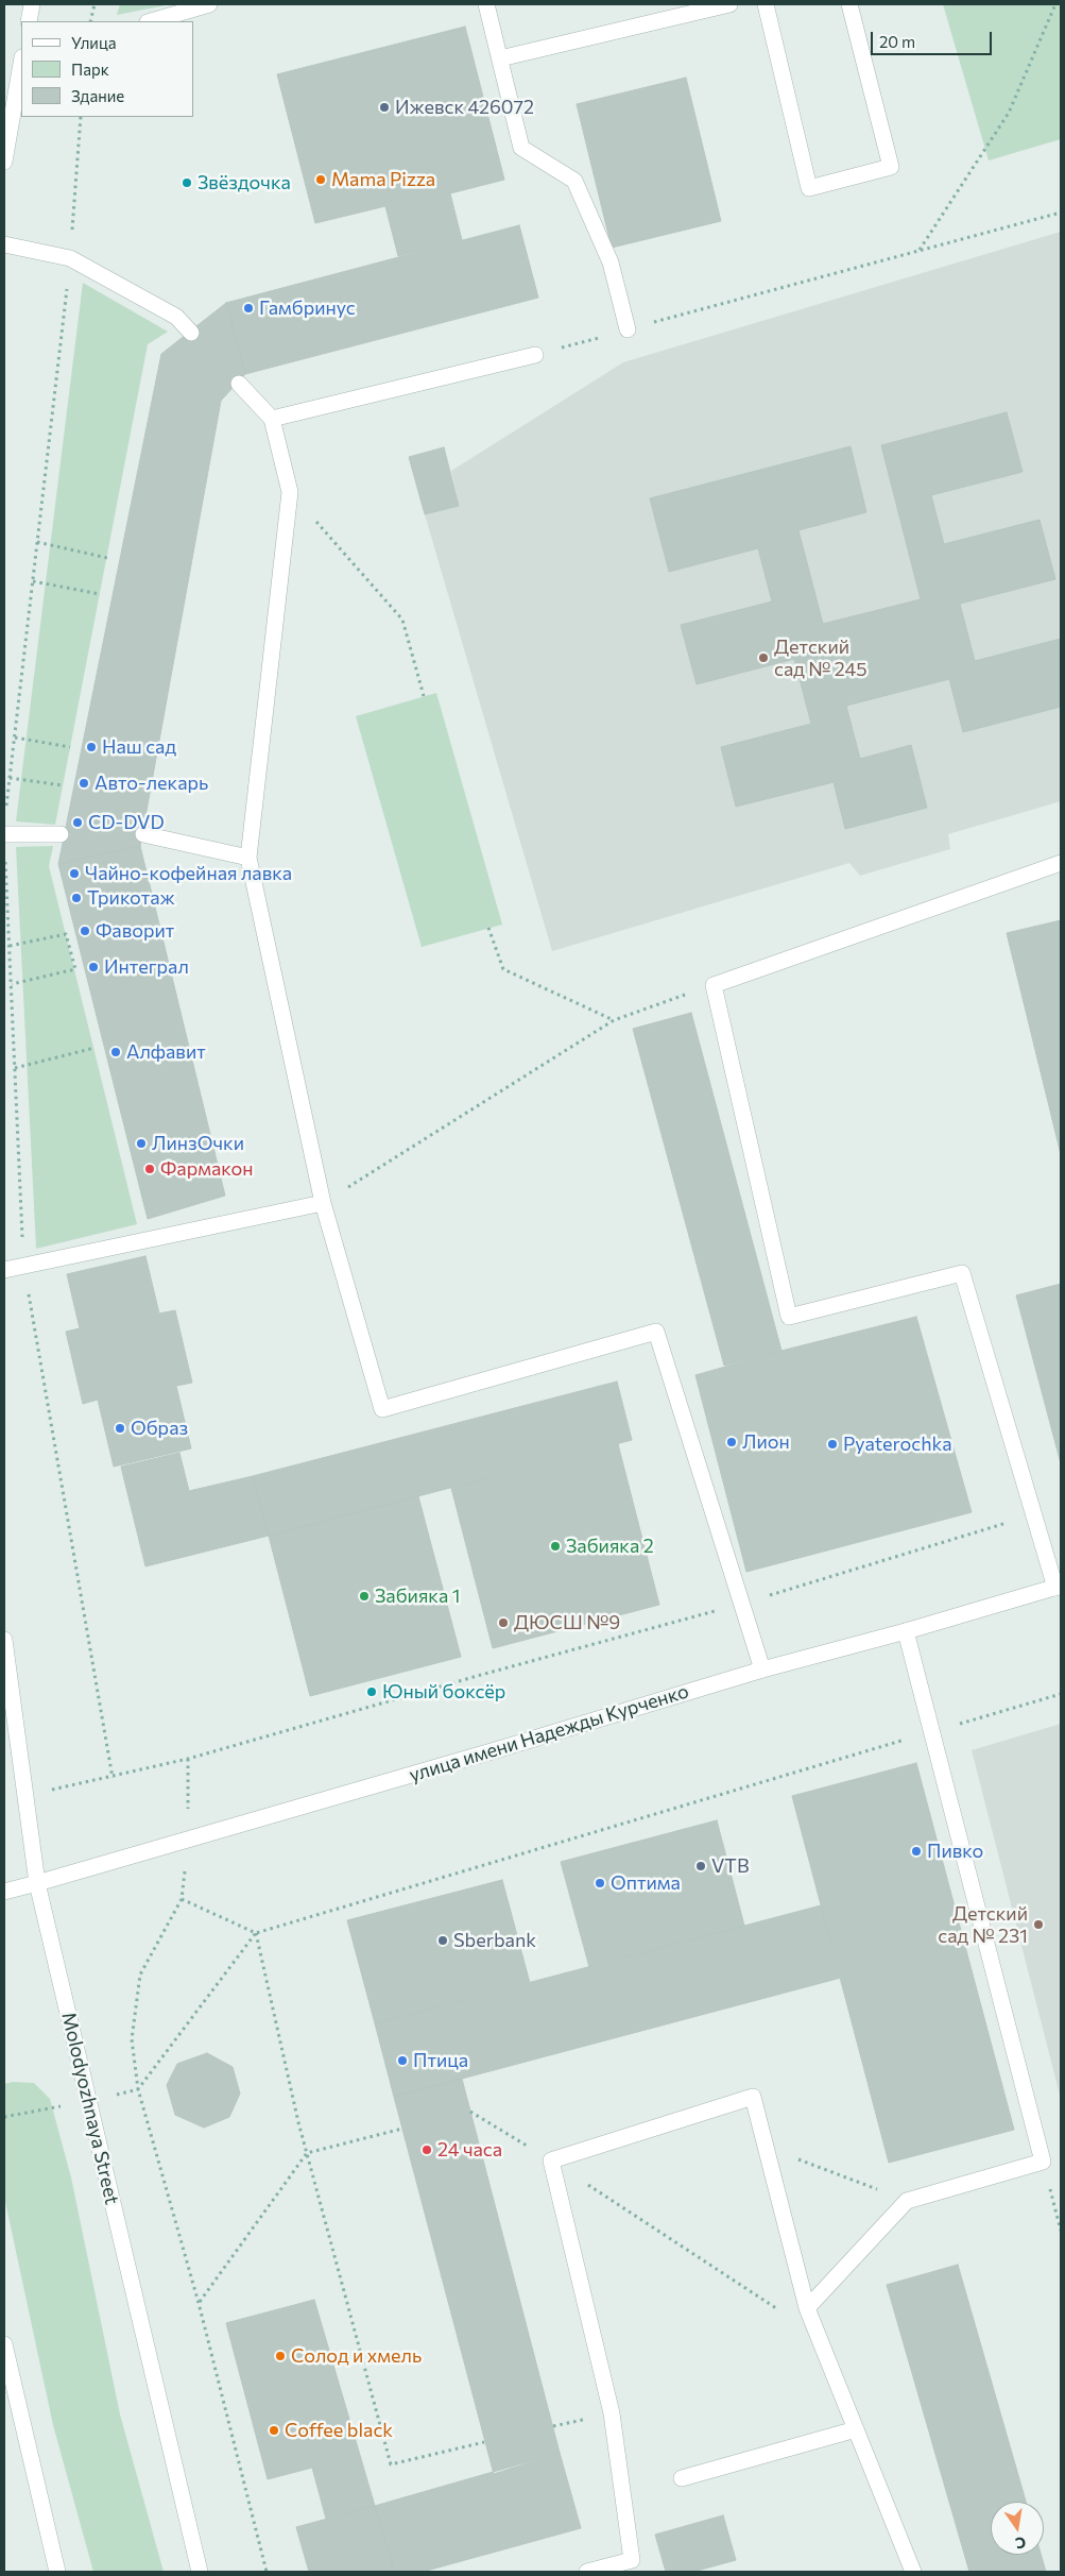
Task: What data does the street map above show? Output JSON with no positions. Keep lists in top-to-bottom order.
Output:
{
  "streets": {
    "main road": ["улица имени Надежды Курченко", "Molodyozhnaya Street"]
  },
  "crossings": [
    ["улица имени Надежды Курченко", "Molodyozhnaya Street"]
  ],
  "places": [
    "Ижевск 426072",
    "Mama Pizza",
    "Звёздочка",
    "Гамбринус",
    "Детский сад № 245",
    "Наш сад",
    "Авто-лекарь",
    "CD-DVD",
    "Чайно-кофейная лавка",
    "Трикотаж",
    "Фаворит",
    "Интеграл",
    "Алфавит",
    "ЛинзОчки",
    "Фармакон",
    "Образ",
    "Лион",
    "Pyaterochka",
    "Забияка 2",
    "Забияка 1",
    "ДЮСШ №9",
    "Юный боксёр",
    "Пивко",
    "VTB",
    "Оптима",
    "Детский сад № 231",
    "Sberbank",
    "Птица",
    "24 часа",
    "Солод и хмель",
    "Coffee black"
  ],
  "legend": ["Улица", "Парк", "Здание"],
  "scale_bar": "20 m",
  "north": "bottom"
}
